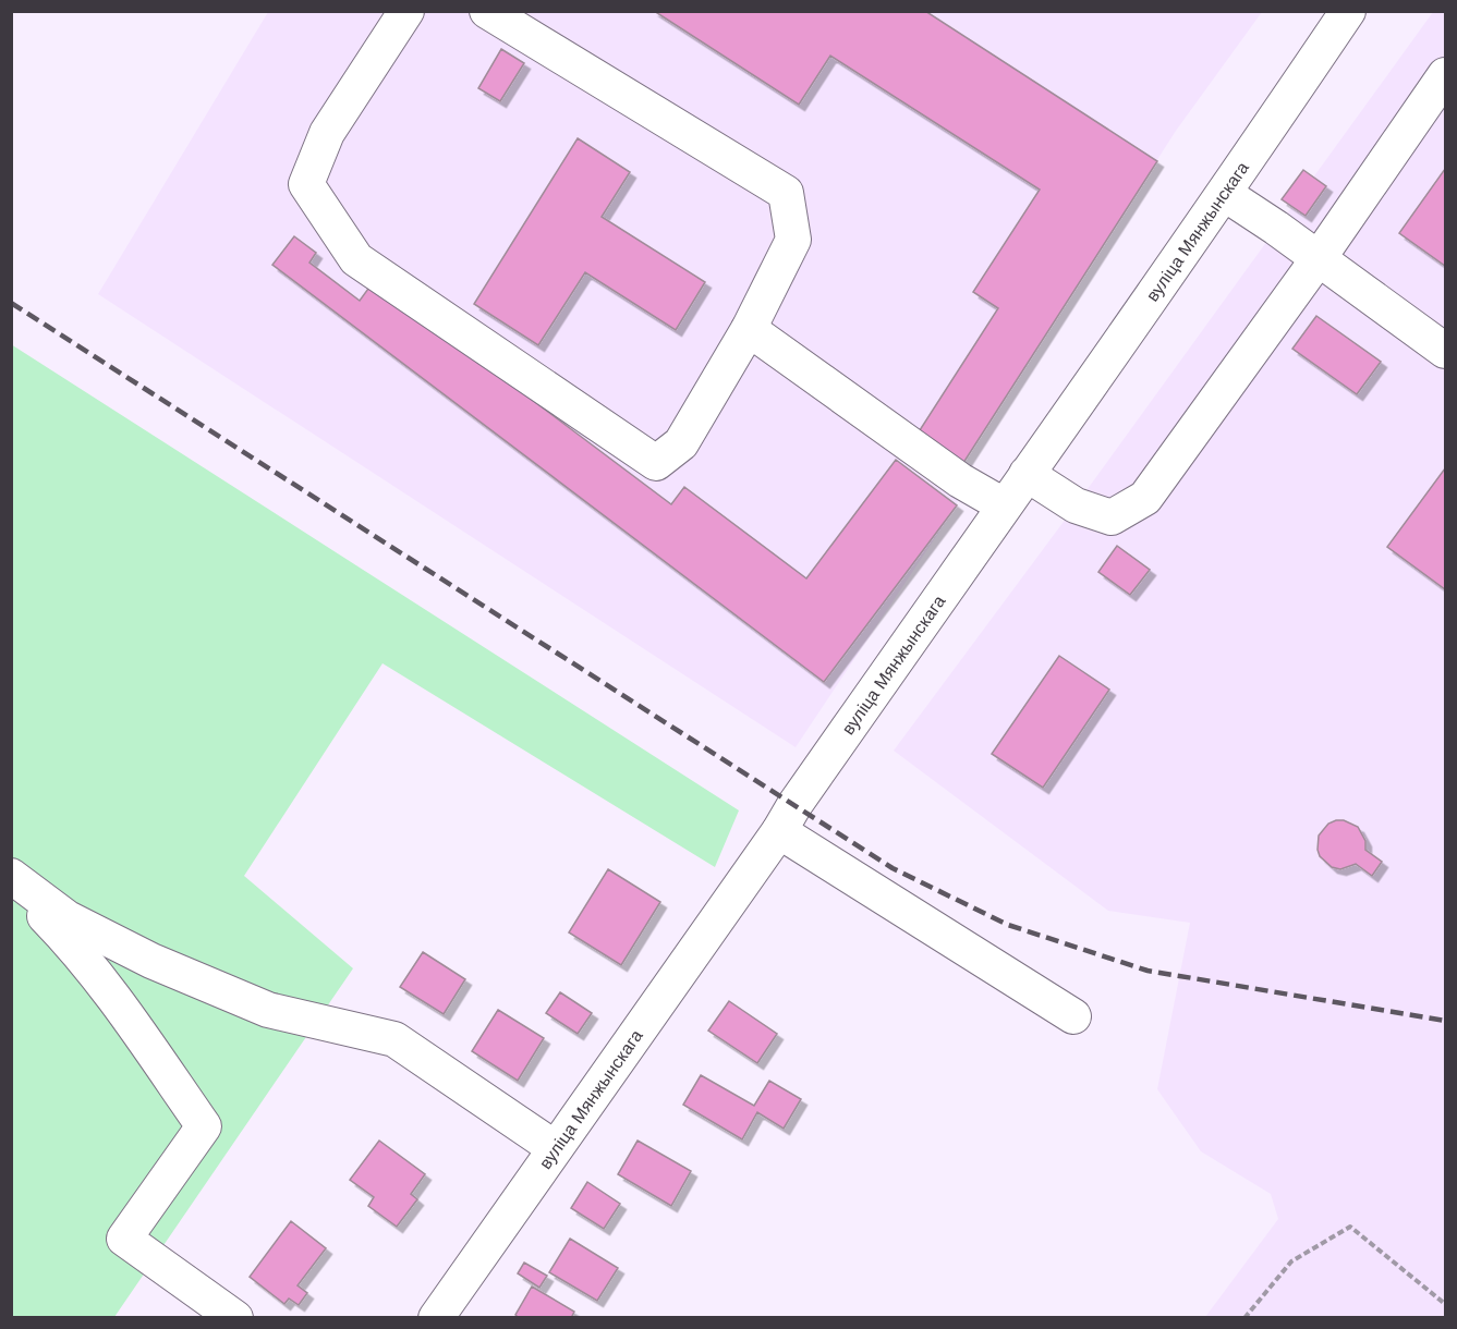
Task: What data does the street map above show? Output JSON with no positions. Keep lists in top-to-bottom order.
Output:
{
  "streets": {
    "street": ["вуліца Мянжынскага"]
  }
}
